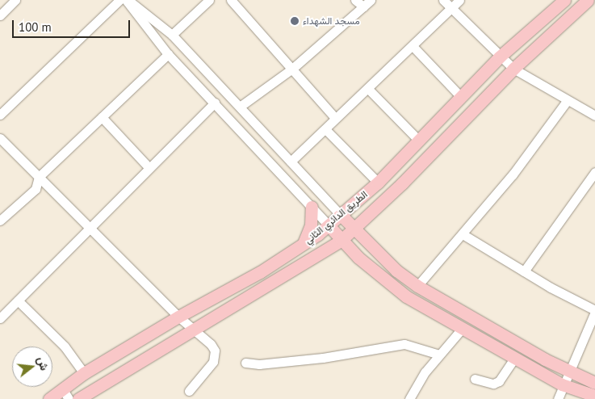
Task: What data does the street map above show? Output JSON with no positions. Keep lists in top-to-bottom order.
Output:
{
  "streets": {
    "main road": ["الطريق الدائري الثاني"]
  },
  "places": ["مسجد الشهداء"],
  "scale_bar": "100 m",
  "north": "right"
}
